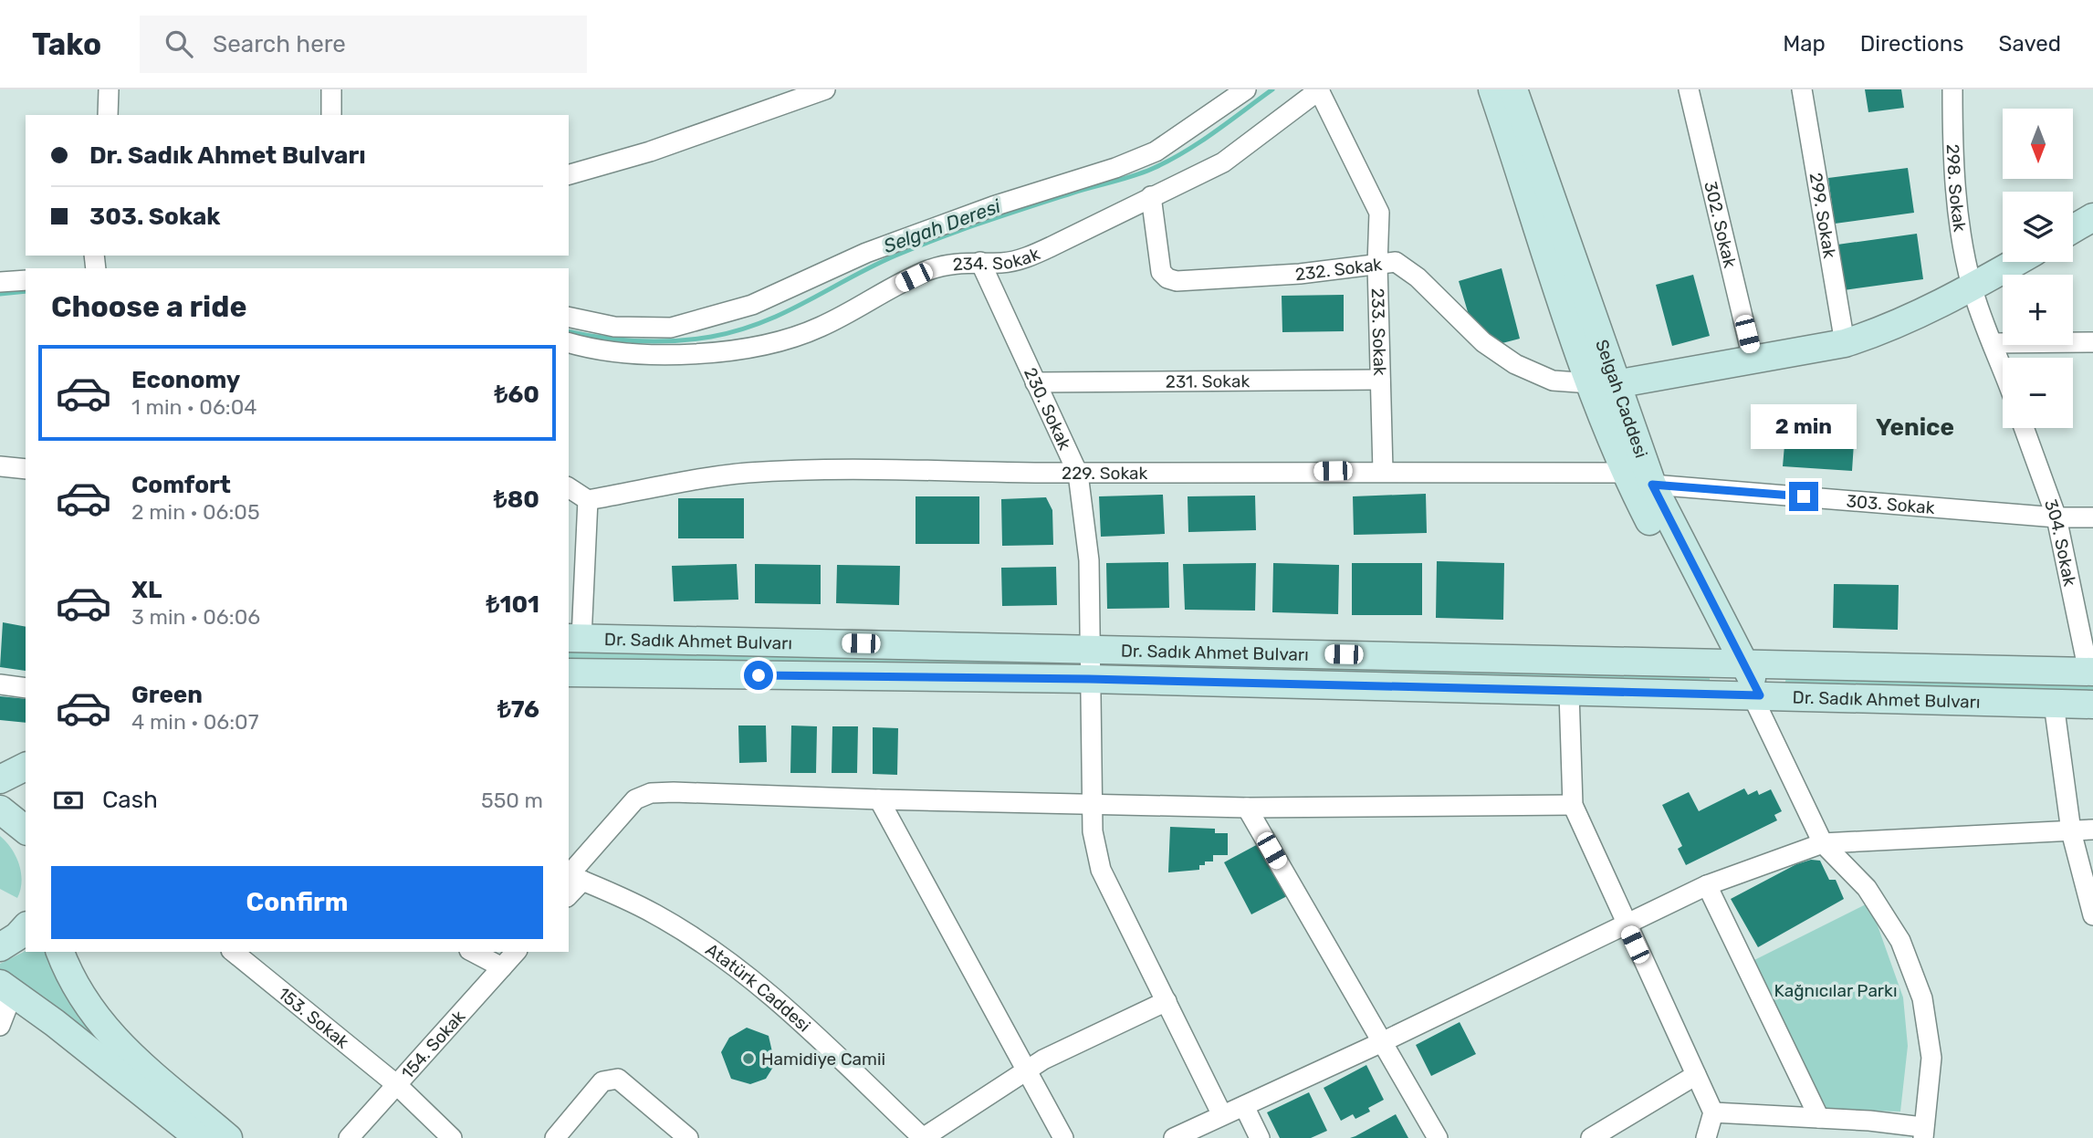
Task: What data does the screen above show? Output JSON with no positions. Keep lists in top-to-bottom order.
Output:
{
  "streets": {
    "main road": ["Selgah Caddesi", "Dr. Sadık Ahmet Bulvarı"],
    "street": [
      "298. Sokak",
      "299. Sokak",
      "302. Sokak",
      "234. Sokak",
      "232. Sokak",
      "233. Sokak",
      "231. Sokak",
      "230. Sokak",
      "229. Sokak",
      "303. Sokak",
      "304. Sokak",
      "Atatürk Caddesi",
      "153. Sokak",
      "154. Sokak"
    ]
  },
  "crossings": [
    ["234. Sokak", "232. Sokak"],
    ["234. Sokak", "233. Sokak"],
    ["234. Sokak", "230. Sokak"],
    ["232. Sokak", "233. Sokak"],
    ["232. Sokak", "Selgah Caddesi"],
    ["233. Sokak", "231. Sokak"],
    ["233. Sokak", "229. Sokak"],
    ["231. Sokak", "230. Sokak"],
    ["Selgah Caddesi", "229. Sokak"],
    ["Selgah Caddesi", "303. Sokak"],
    ["Selgah Caddesi", "Dr. Sadık Ahmet Bulvarı"],
    ["230. Sokak", "229. Sokak"],
    ["230. Sokak", "Dr. Sadık Ahmet Bulvarı"],
    ["303. Sokak", "304. Sokak"],
    ["304. Sokak", "Dr. Sadık Ahmet Bulvarı"],
    ["153. Sokak", "154. Sokak"]
  ],
  "districts": ["Yenice"],
  "water": ["Selgah Deresi"],
  "parks": ["Kağnıcılar Parkı"],
  "places": ["Hamidiye Camii"],
  "north": "bottom",
  "page": {
    "header": "Tako",
    "search": "Search here",
    "nav": ["Map", "Directions", "Saved"],
    "map_buttons": ["+", "−"],
    "banner": ["Dr. Sadık Ahmet Bulvarı", "303. Sokak"],
    "heading": "Choose a ride",
    "list": [
      {
        "name": "Economy",
        "note": "1 min · 06:04",
        "value": "₺60"
      },
      {
        "name": "Comfort",
        "note": "2 min · 06:05",
        "value": "₺80"
      },
      {
        "name": "XL",
        "note": "3 min · 06:06",
        "value": "₺101"
      },
      {
        "name": "Green",
        "note": "4 min · 06:07",
        "value": "₺76"
      }
    ],
    "bubble": "2 min",
    "pay": ["Cash", "550 m"],
    "buttons": "Confirm"
  }
}
